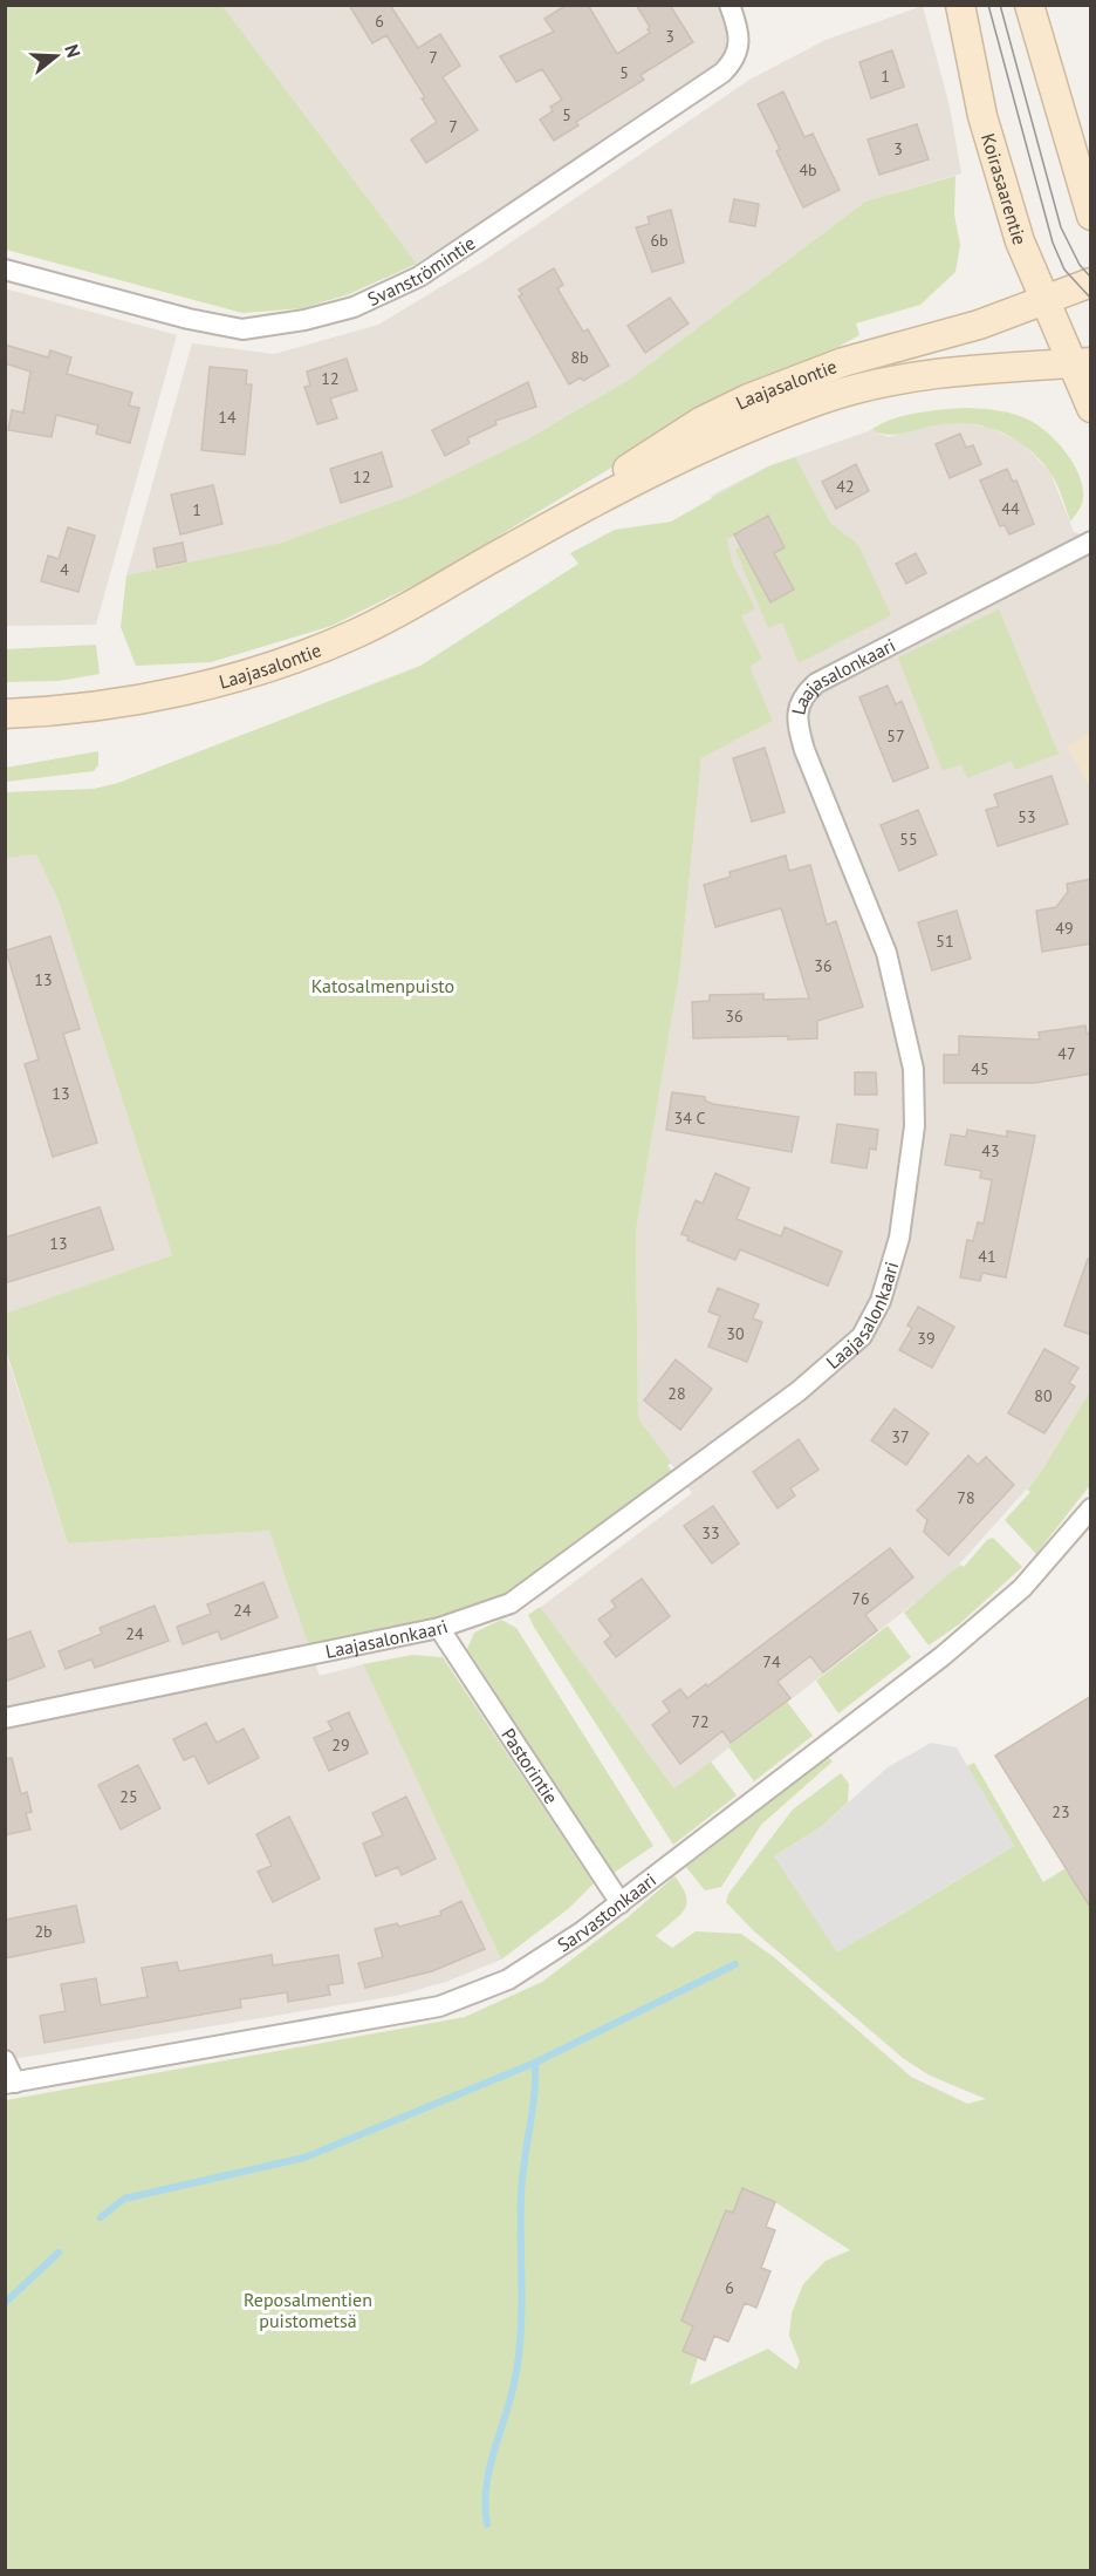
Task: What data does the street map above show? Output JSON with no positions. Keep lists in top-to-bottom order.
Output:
{
  "streets": {
    "main road": ["Koirasaarentie", "Laajasalontie"],
    "street": [
      "Svanströmintie",
      "Laajasalonkaari",
      "Pastorintie",
      "Sarvastonkaari"
    ]
  },
  "crossings": [
    ["Koirasaarentie", "Laajasalontie"],
    ["Laajasalonkaari", "Pastorintie"],
    ["Pastorintie", "Sarvastonkaari"]
  ],
  "parks": ["Katosalmenpuisto", "Reposalmentien puistometsä"],
  "house_numbers": [
    "6",
    "3",
    "7",
    "5",
    "1",
    "5",
    "7",
    "3",
    "4b",
    "6b",
    "8b",
    "12",
    "14",
    "12",
    "42",
    "44",
    "1",
    "4",
    "57",
    "53",
    "55",
    "49",
    "51",
    "36",
    "13",
    "36",
    "47",
    "45",
    "13",
    "34 C",
    "43",
    "13",
    "41",
    "30",
    "39",
    "28",
    "80",
    "37",
    "78",
    "33",
    "76",
    "24",
    "24",
    "74",
    "72",
    "29",
    "25",
    "23",
    "2b",
    "6"
  ],
  "north": "right"
}
